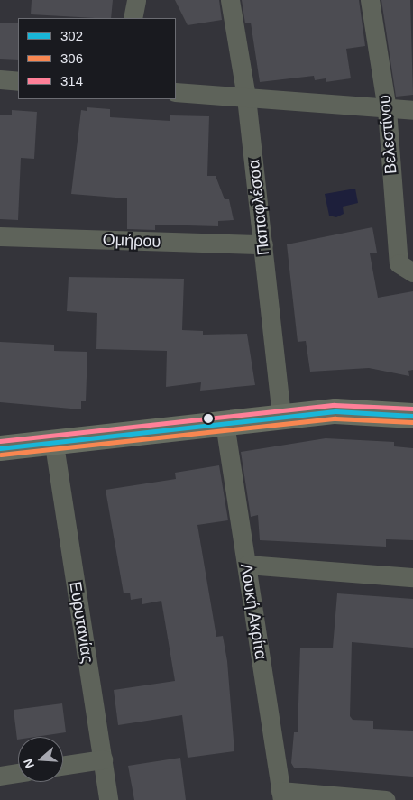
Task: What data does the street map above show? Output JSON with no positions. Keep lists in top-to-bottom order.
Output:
{
  "streets": {
    "street": [
      "Βελεστίνου",
      "Παπαφλέσσα",
      "Ομήρου",
      "Λουκή Ακρίτα",
      "Ευρυτανίας"
    ]
  },
  "crossings": [
    ["Παπαφλέσσα", "Ομήρου"]
  ],
  "lines": ["transit line 314", "transit line 302", "transit line 306"],
  "legend": ["302", "306", "314"],
  "north": "left"
}
